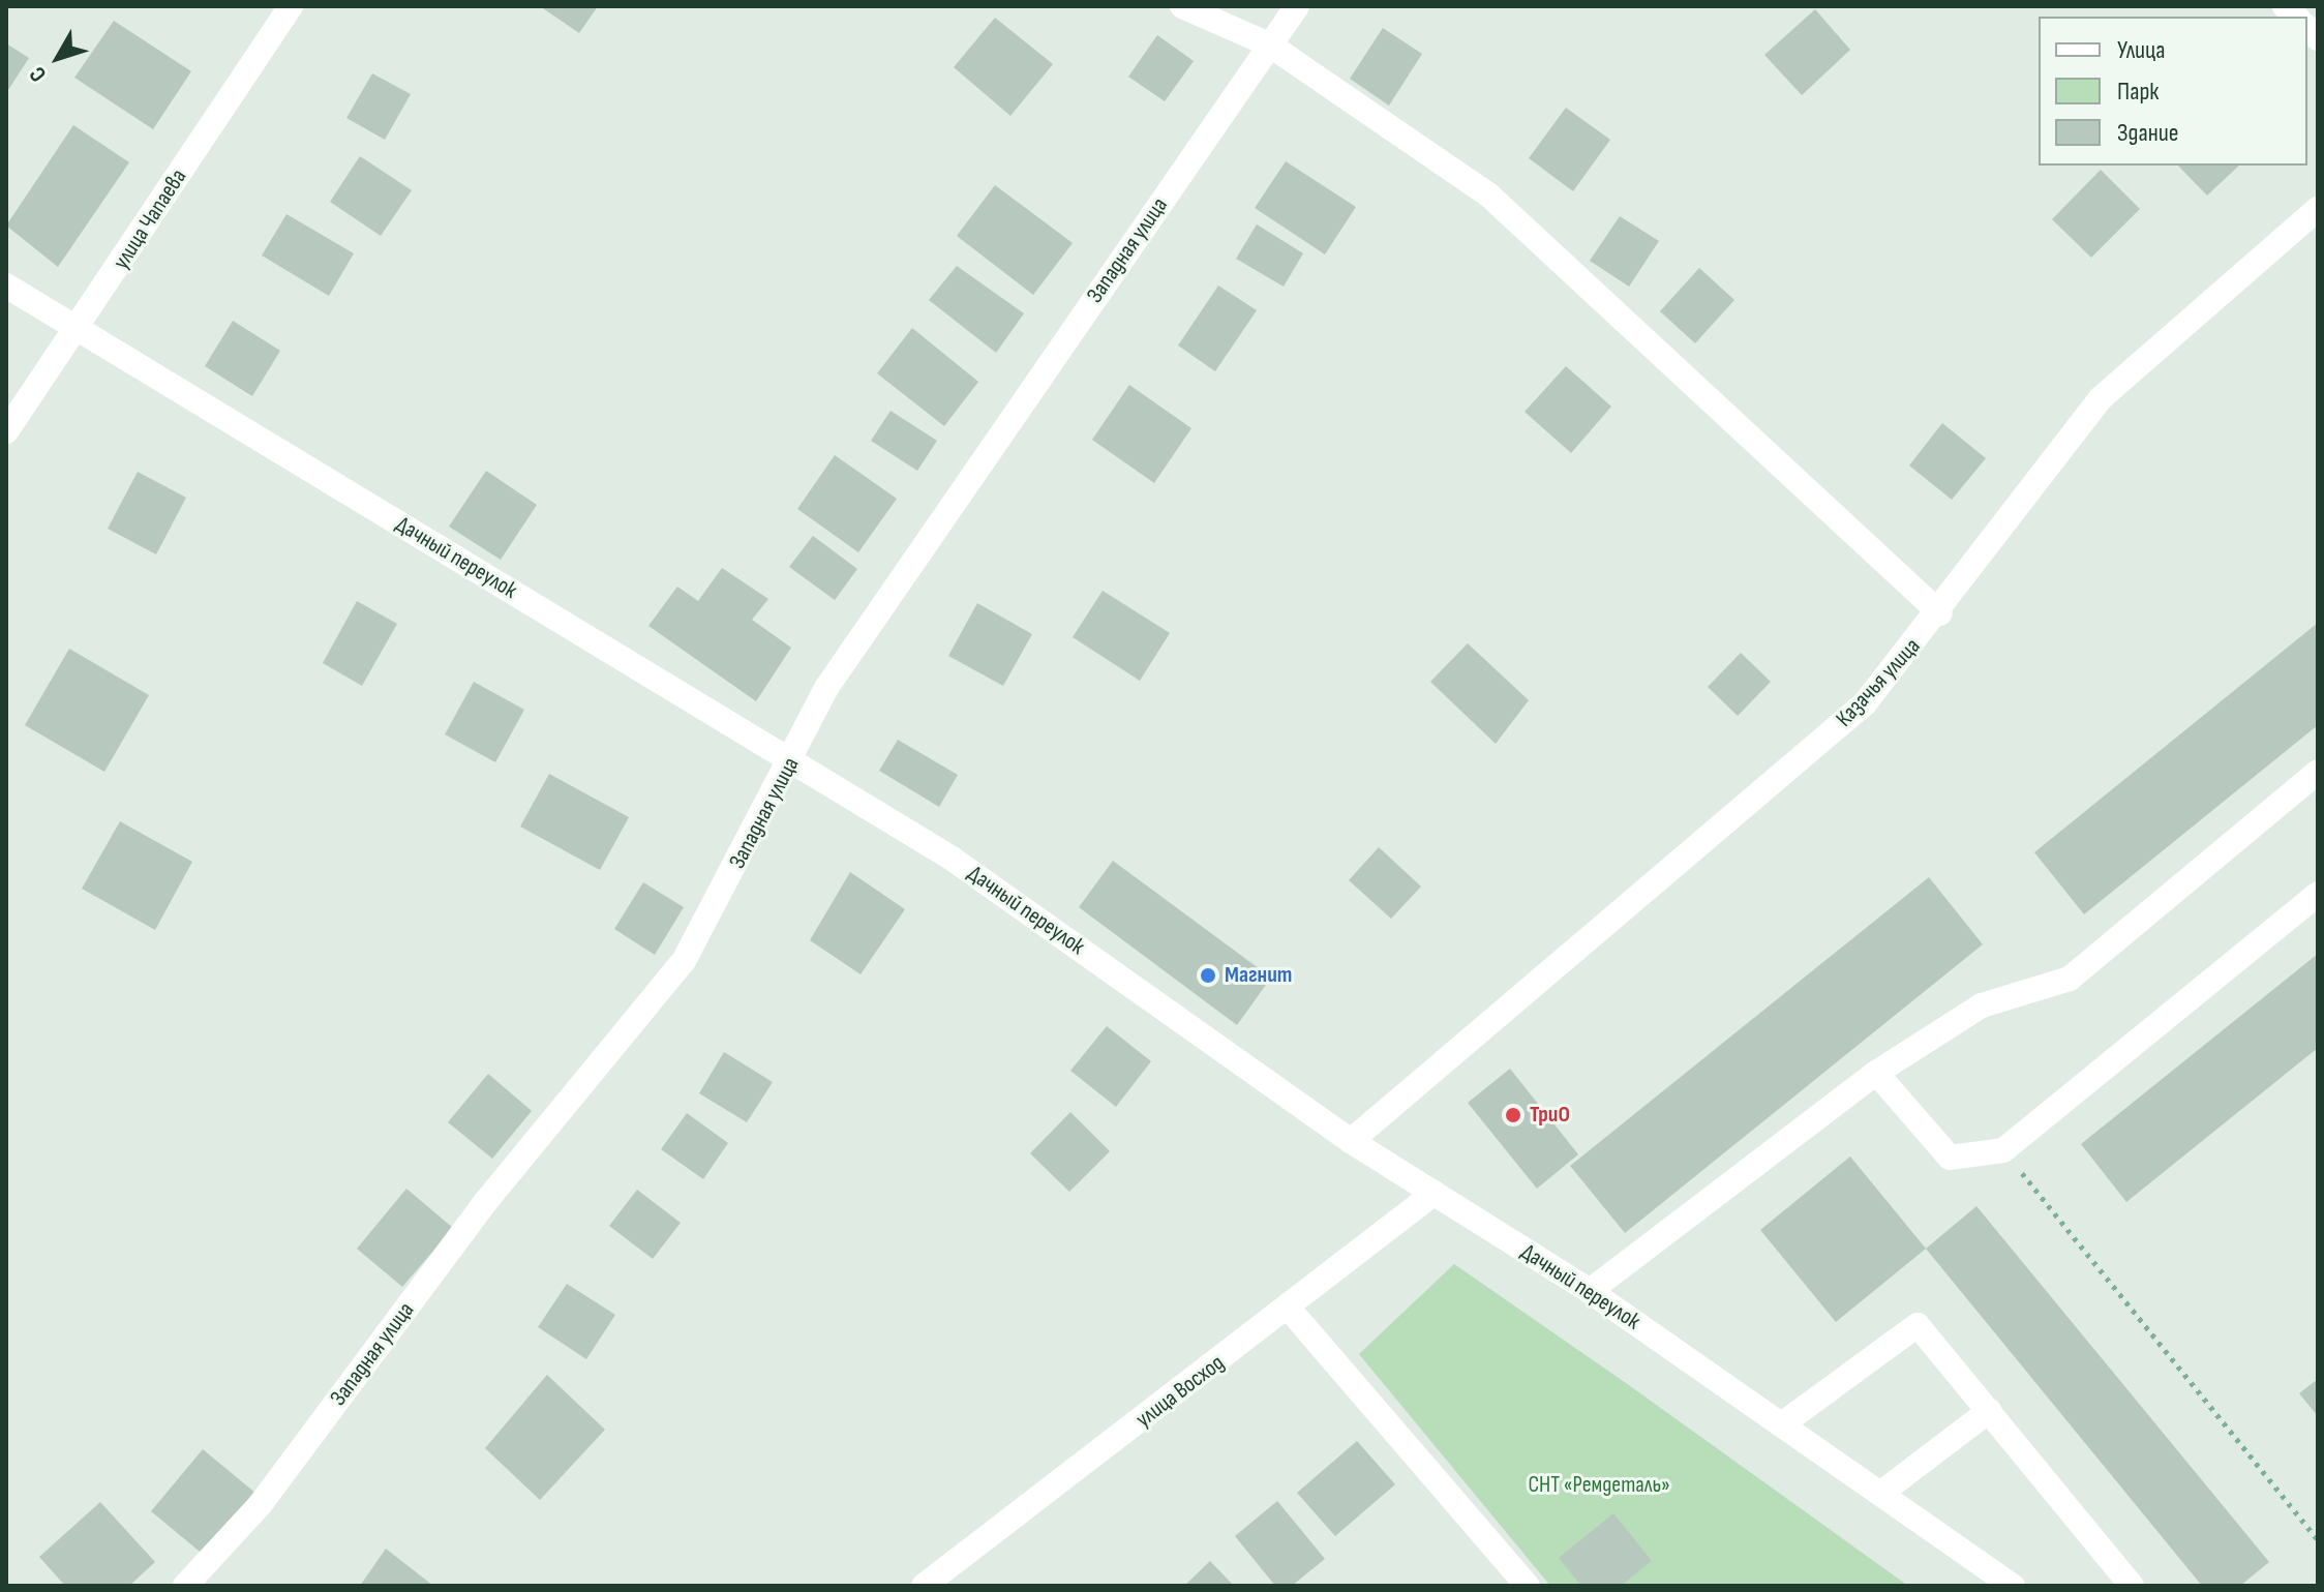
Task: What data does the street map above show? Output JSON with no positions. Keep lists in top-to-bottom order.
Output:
{
  "streets": {
    "street": [
      "улица Чапаева",
      "Западная улица",
      "Дачный переулок",
      "Казачья улица",
      "улица Восход"
    ]
  },
  "crossings": [
    ["улица Чапаева", "Дачный переулок"],
    ["Западная улица", "Дачный переулок"],
    ["Дачный переулок", "Казачья улица"],
    ["Дачный переулок", "улица Восход"]
  ],
  "parks": ["СНТ «Ремдеталь»"],
  "places": ["Магнит", "ТриО"],
  "legend": ["Улица", "Парк", "Здание"],
  "north": "bottom left"
}
